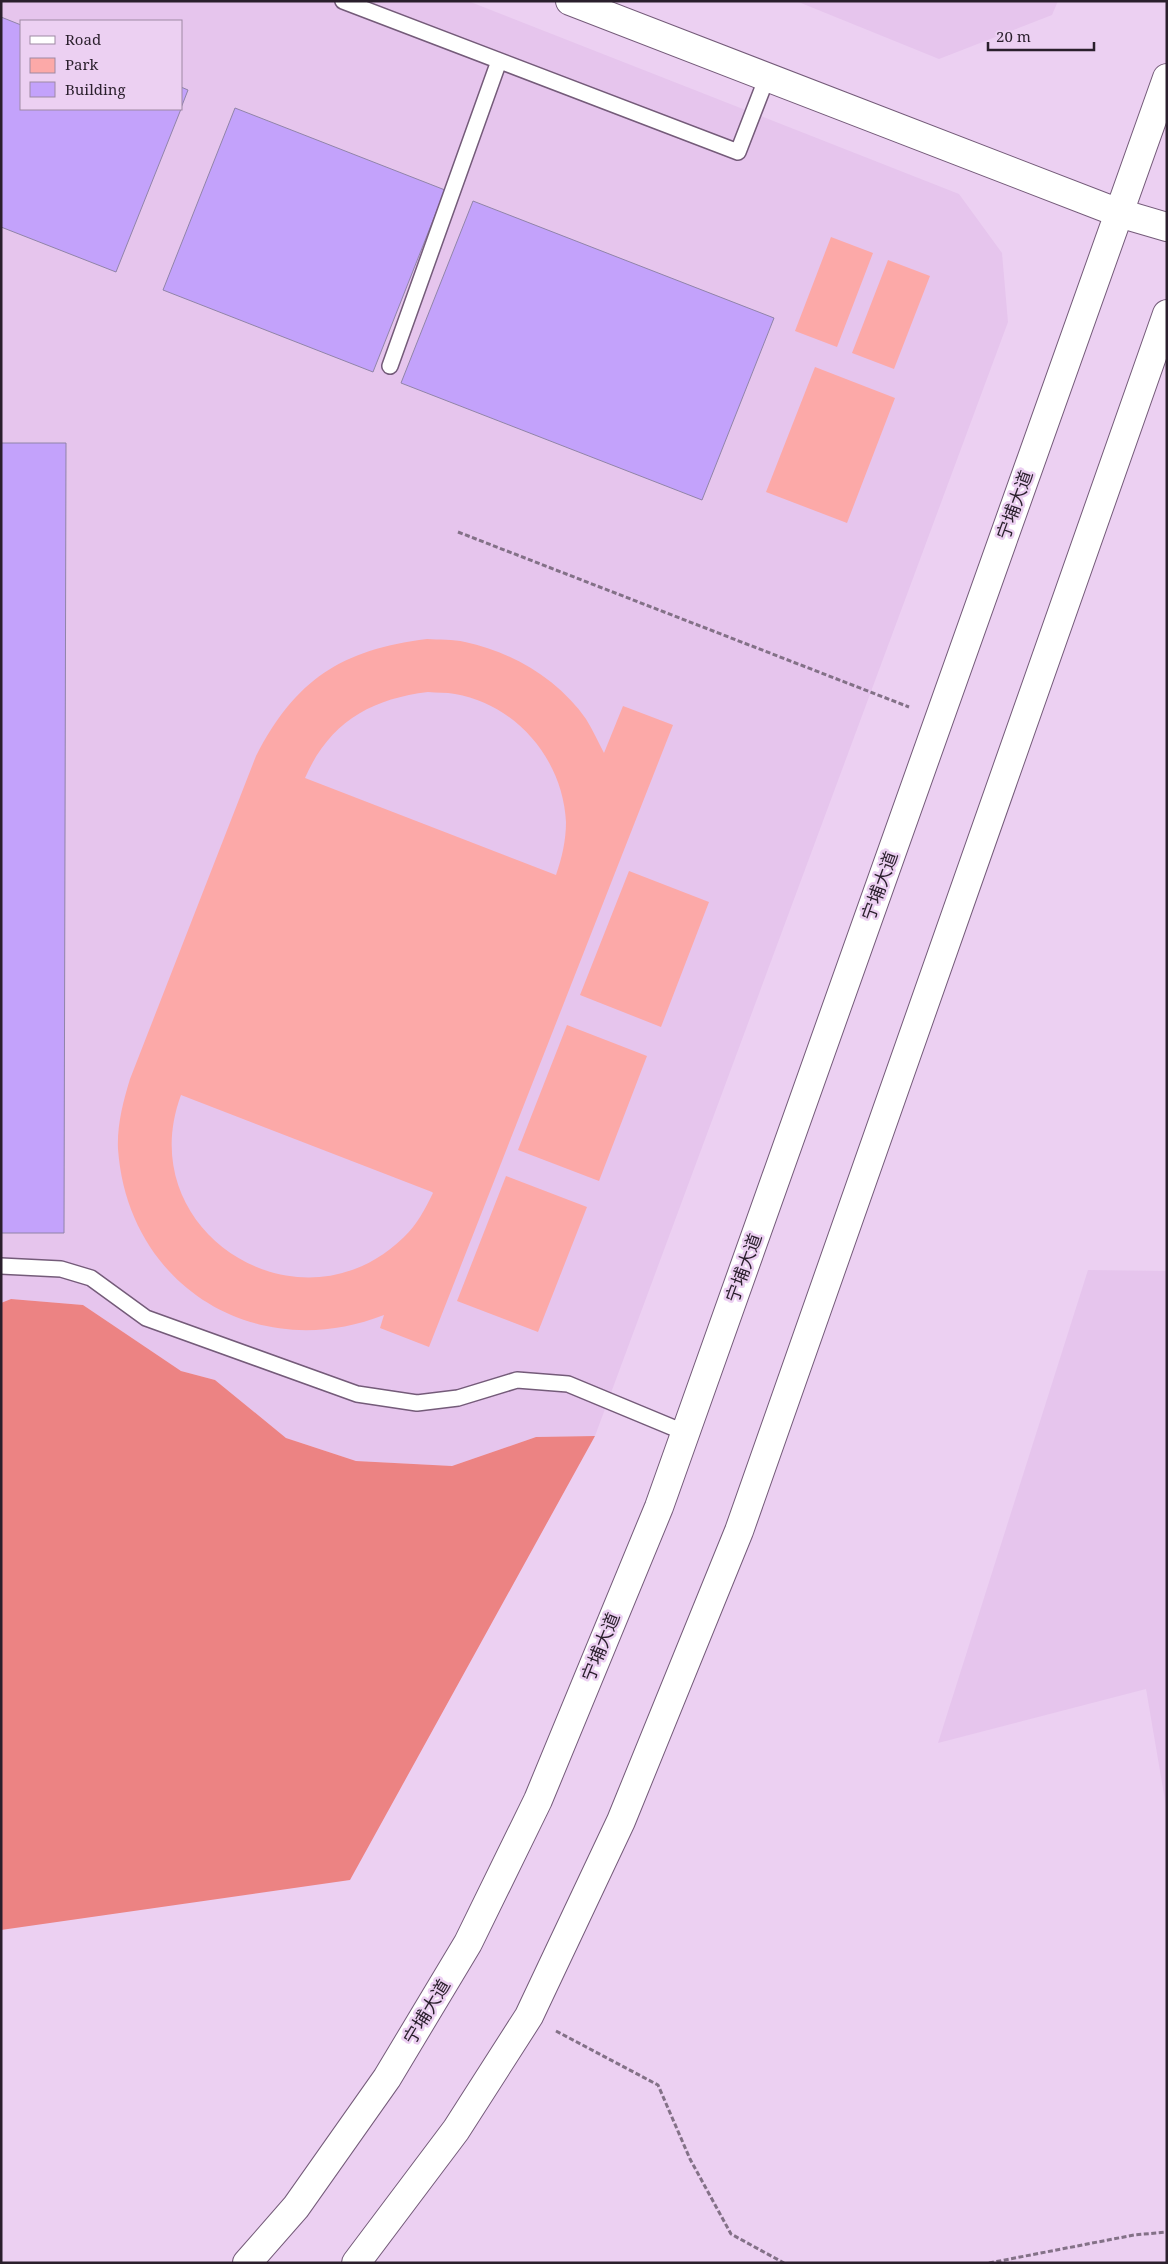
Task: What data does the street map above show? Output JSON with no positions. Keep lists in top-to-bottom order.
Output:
{
  "streets": {
    "main road": ["宁埔大道"]
  },
  "legend": ["Road", "Park", "Building"],
  "scale_bar": "20 m"
}
